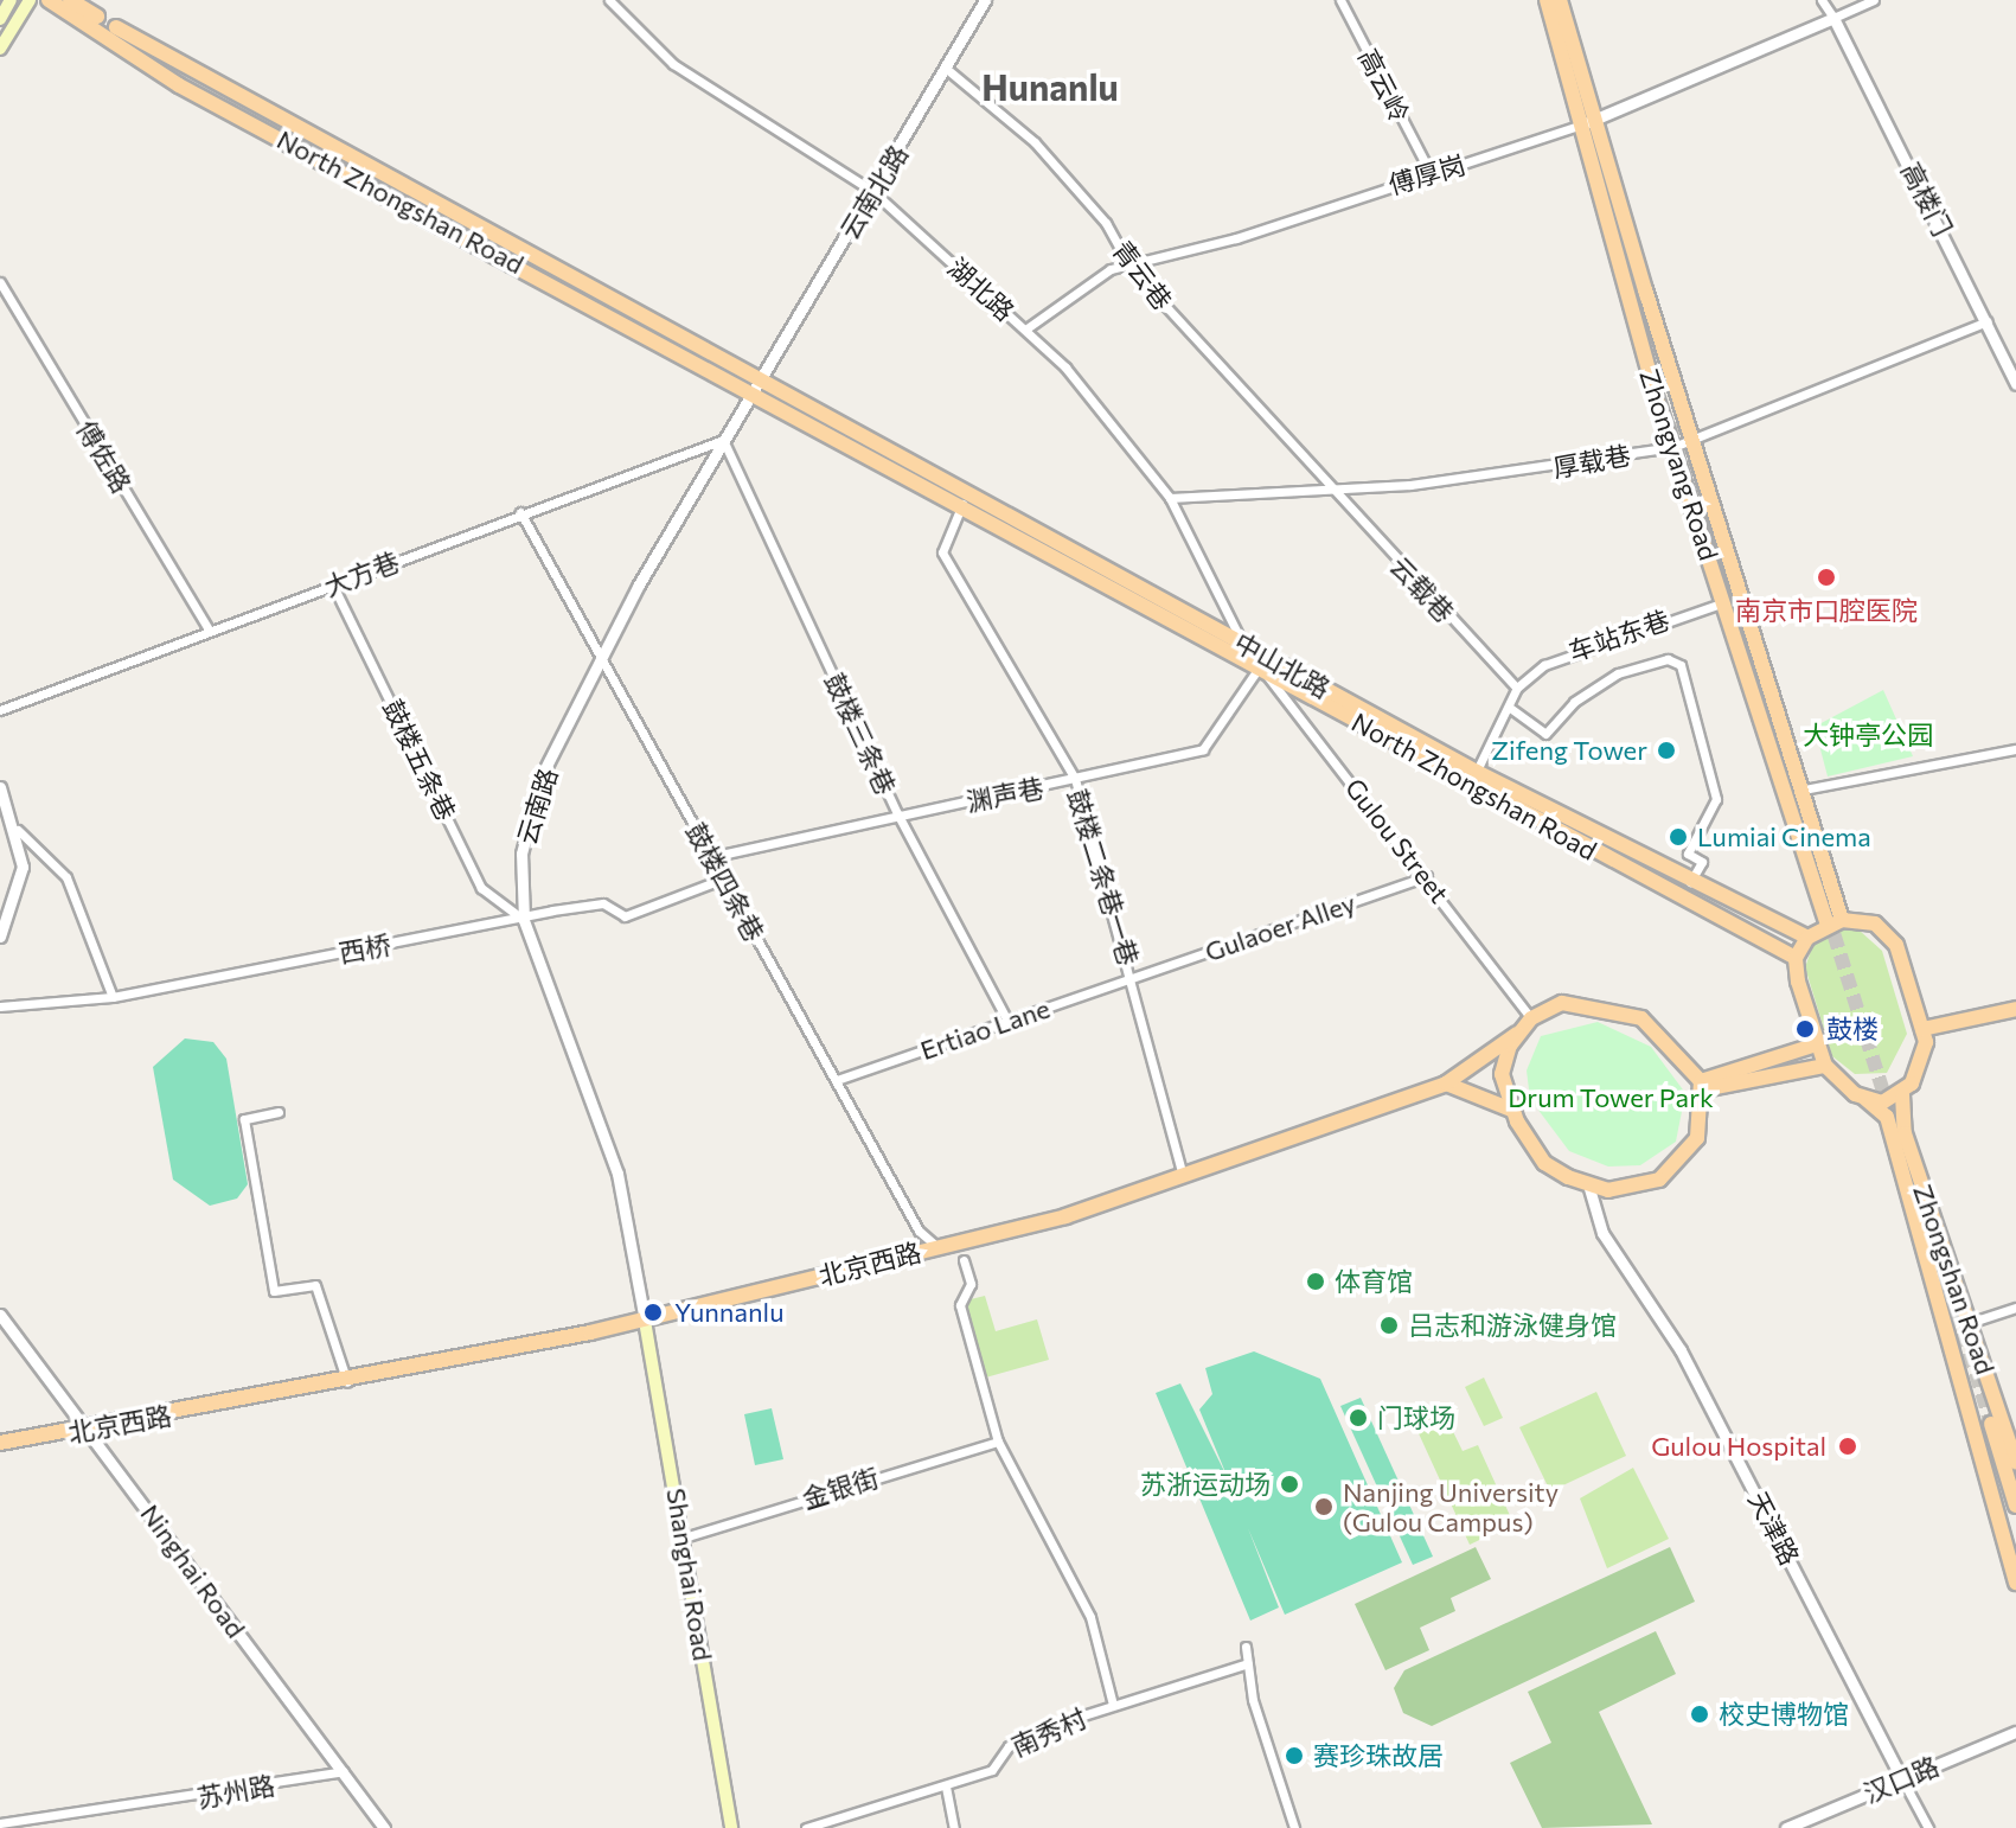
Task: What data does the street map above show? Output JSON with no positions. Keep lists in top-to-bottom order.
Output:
{
  "streets": {
    "main road": [
      "North Zhongshan Road",
      "Zhongyang Road",
      "中山北路",
      "北京西路",
      "Zhongshan Road",
      "Shanghai Road"
    ],
    "street": [
      "高云岭",
      "傅厚岗",
      "云南北路",
      "高楼门",
      "青云巷",
      "湖北路",
      "傅佐路",
      "厚载巷",
      "大方巷",
      "云载巷",
      "车站东巷",
      "鼓楼三条巷",
      "鼓楼五条巷",
      "渊声巷",
      "云南路",
      "Gulou Street",
      "鼓楼二条巷一巷",
      "鼓楼四条巷",
      "Gulaoer Alley",
      "西桥",
      "Ertiao Lane",
      "金银街",
      "天津路",
      "Ninghai Road",
      "南秀村",
      "汉口路",
      "苏州路"
    ]
  },
  "crossings": [
    ["高云岭", "傅厚岗"],
    ["傅厚岗", "高楼门"],
    ["傅厚岗", "青云巷"],
    ["傅厚岗", "湖北路"],
    ["傅厚岗", "Zhongyang Road"],
    ["云南北路", "North Zhongshan Road"],
    ["云南北路", "青云巷"],
    ["云南北路", "湖北路"],
    ["云南北路", "中山北路"],
    ["云南北路", "云南路"],
    ["高楼门", "厚载巷"],
    ["North Zhongshan Road", "湖北路"],
    ["North Zhongshan Road", "Zhongyang Road"],
    ["North Zhongshan Road", "中山北路"],
    ["North Zhongshan Road", "渊声巷"],
    ["North Zhongshan Road", "云南路"],
    ["North Zhongshan Road", "Gulou Street"],
    ["North Zhongshan Road", "鼓楼二条巷一巷"],
    ["North Zhongshan Road", "Zhongshan Road"],
    ["青云巷", "厚载巷"],
    ["青云巷", "云载巷"],
    ["湖北路", "厚载巷"],
    ["湖北路", "中山北路"],
    ["湖北路", "渊声巷"],
    ["湖北路", "Gulou Street"],
    ["傅佐路", "大方巷"],
    ["厚载巷", "Zhongyang Road"],
    ["厚载巷", "云载巷"],
    ["Zhongyang Road", "车站东巷"],
    ["Zhongyang Road", "中山北路"],
    ["Zhongyang Road", "Zhongshan Road"],
    ["大方巷", "鼓楼三条巷"],
    ["大方巷", "鼓楼五条巷"],
    ["大方巷", "云南路"],
    ["大方巷", "鼓楼四条巷"],
    ["云载巷", "车站东巷"],
    ["中山北路", "云南路"],
    ["中山北路", "Zhongshan Road"],
    ["鼓楼三条巷", "渊声巷"],
    ["鼓楼三条巷", "云南路"],
    ["鼓楼三条巷", "Ertiao Lane"],
    ["鼓楼五条巷", "云南路"],
    ["鼓楼五条巷", "西桥"],
    ["渊声巷", "Gulou Street"],
    ["渊声巷", "鼓楼二条巷一巷"],
    ["渊声巷", "鼓楼四条巷"],
    ["云南路", "鼓楼四条巷"],
    ["云南路", "西桥"],
    ["云南路", "北京西路"],
    ["云南路", "Shanghai Road"],
    ["Gulou Street", "Gulaoer Alley"],
    ["Gulou Street", "北京西路"],
    ["Gulou Street", "天津路"],
    ["鼓楼二条巷一巷", "Gulaoer Alley"],
    ["鼓楼二条巷一巷", "Ertiao Lane"],
    ["鼓楼二条巷一巷", "北京西路"],
    ["鼓楼四条巷", "西桥"],
    ["鼓楼四条巷", "Ertiao Lane"],
    ["鼓楼四条巷", "北京西路"],
    ["Gulaoer Alley", "Ertiao Lane"],
    ["北京西路", "天津路"],
    ["北京西路", "Ninghai Road"],
    ["北京西路", "Shanghai Road"],
    ["金银街", "Shanghai Road"],
    ["天津路", "汉口路"],
    ["Ninghai Road", "苏州路"]
  ],
  "districts": ["Hunanlu"],
  "parks": ["大钟亭公园", "Drum Tower Park"],
  "places": [
    "南京市口腔医院",
    "Zifeng Tower",
    "Lumiai Cinema",
    "鼓楼",
    "体育馆",
    "Yunnanlu",
    "吕志和游泳健身馆",
    "门球场",
    "Gulou Hospital",
    "苏浙运动场",
    "Nanjing University (Gulou Campus)",
    "校史博物馆",
    "赛珍珠故居"
  ]
}
